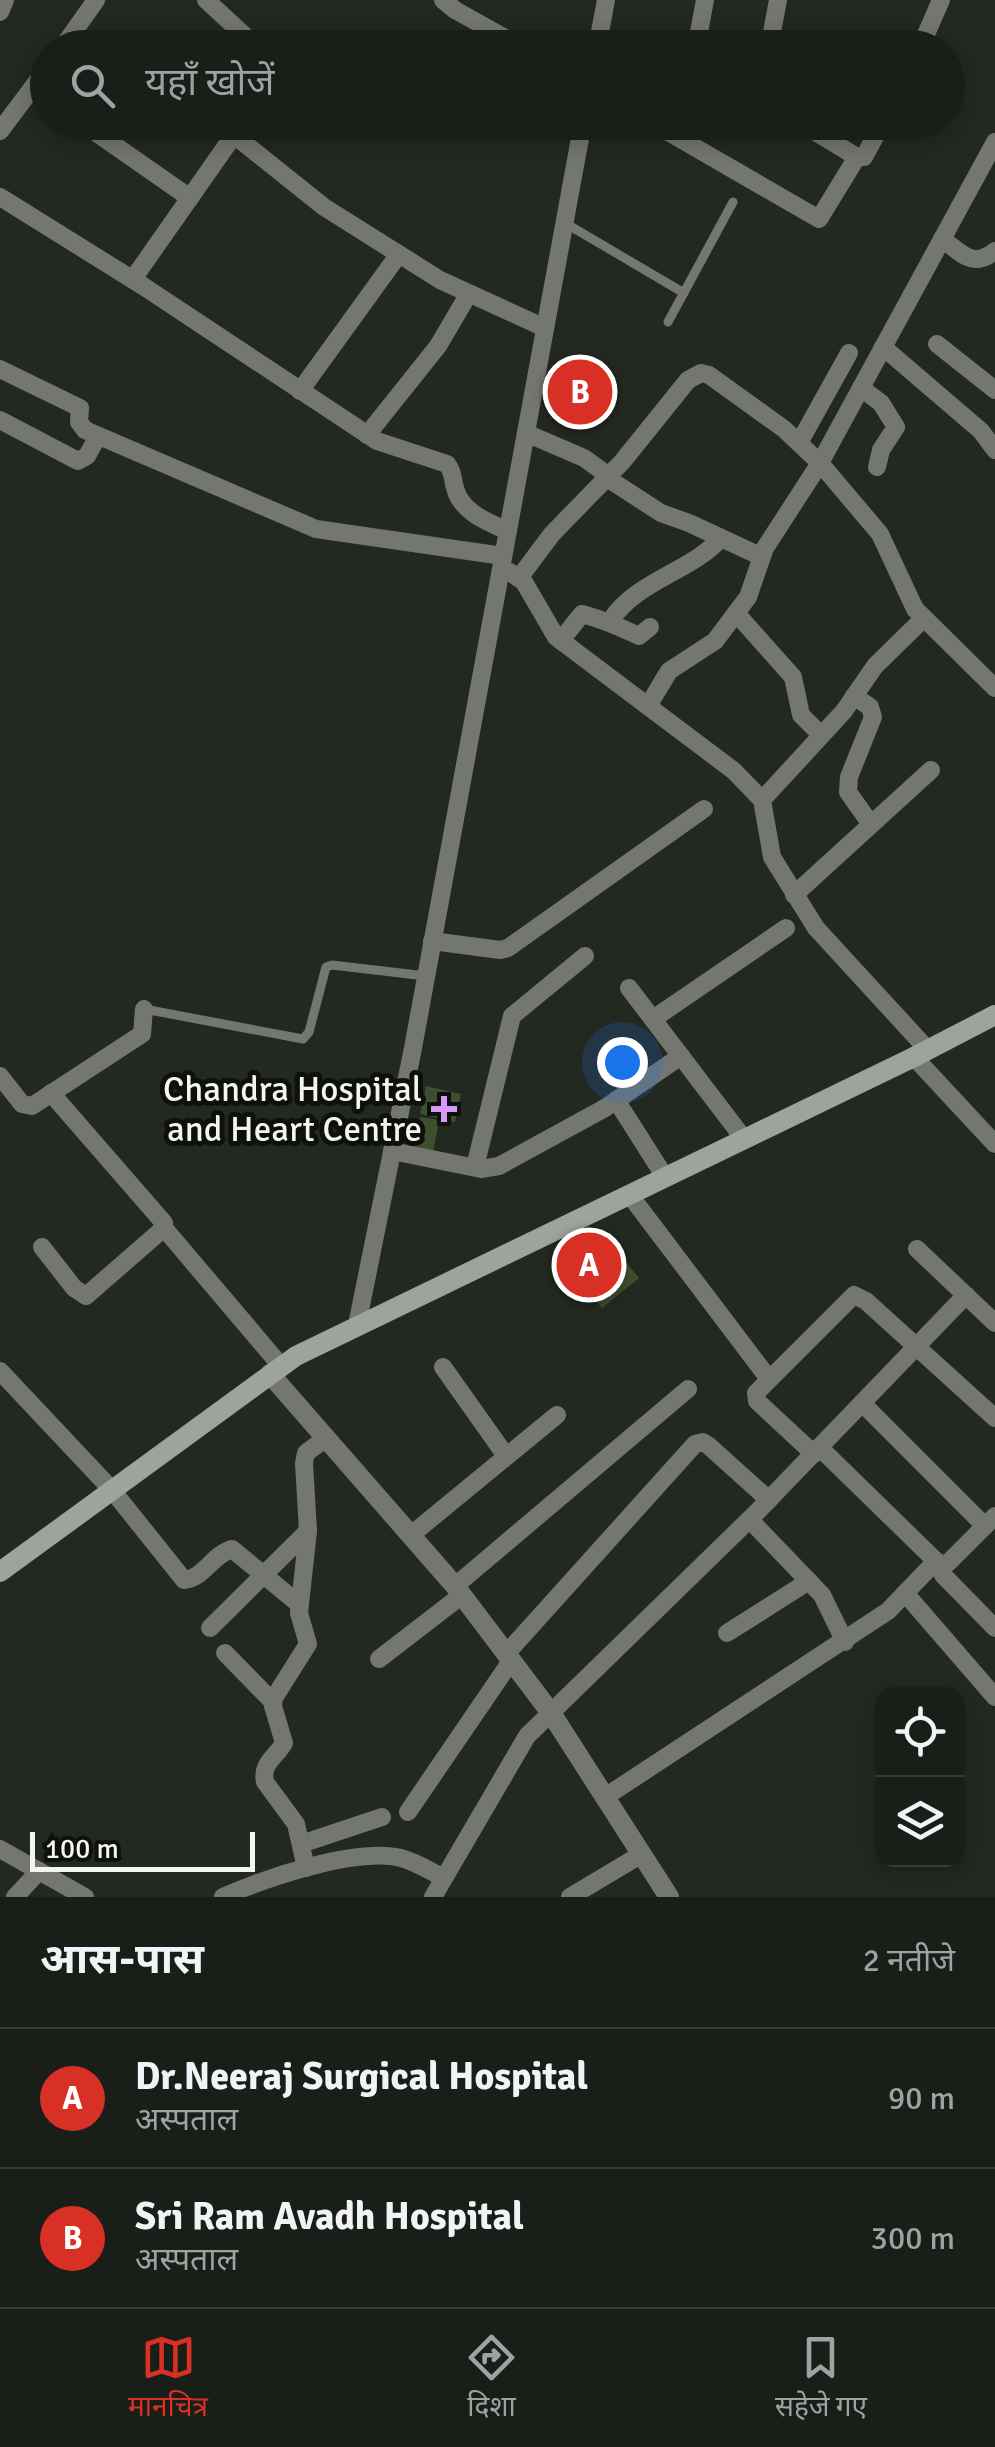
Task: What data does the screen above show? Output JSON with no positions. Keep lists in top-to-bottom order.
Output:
{
  "places": {
    "health": ["Chandra Hospital and Heart Centre"]
  },
  "scale_bar": "100 m",
  "page": {
    "search": "यहाँ खोजें",
    "pins": ["B", "A"],
    "scale": "100 m",
    "heading": ["आस-पास", "2 नतीजे"],
    "list": [
      {
        "mark": "A",
        "name": "Dr.Neeraj Surgical Hospital",
        "note": "अस्पताल",
        "value": "90 m"
      },
      {
        "mark": "B",
        "name": "Sri Ram Avadh Hospital",
        "note": "अस्पताल",
        "value": "300 m"
      }
    ],
    "nav": ["मानचित्र", "दिशा", "सहेजे गए"]
  }
}
